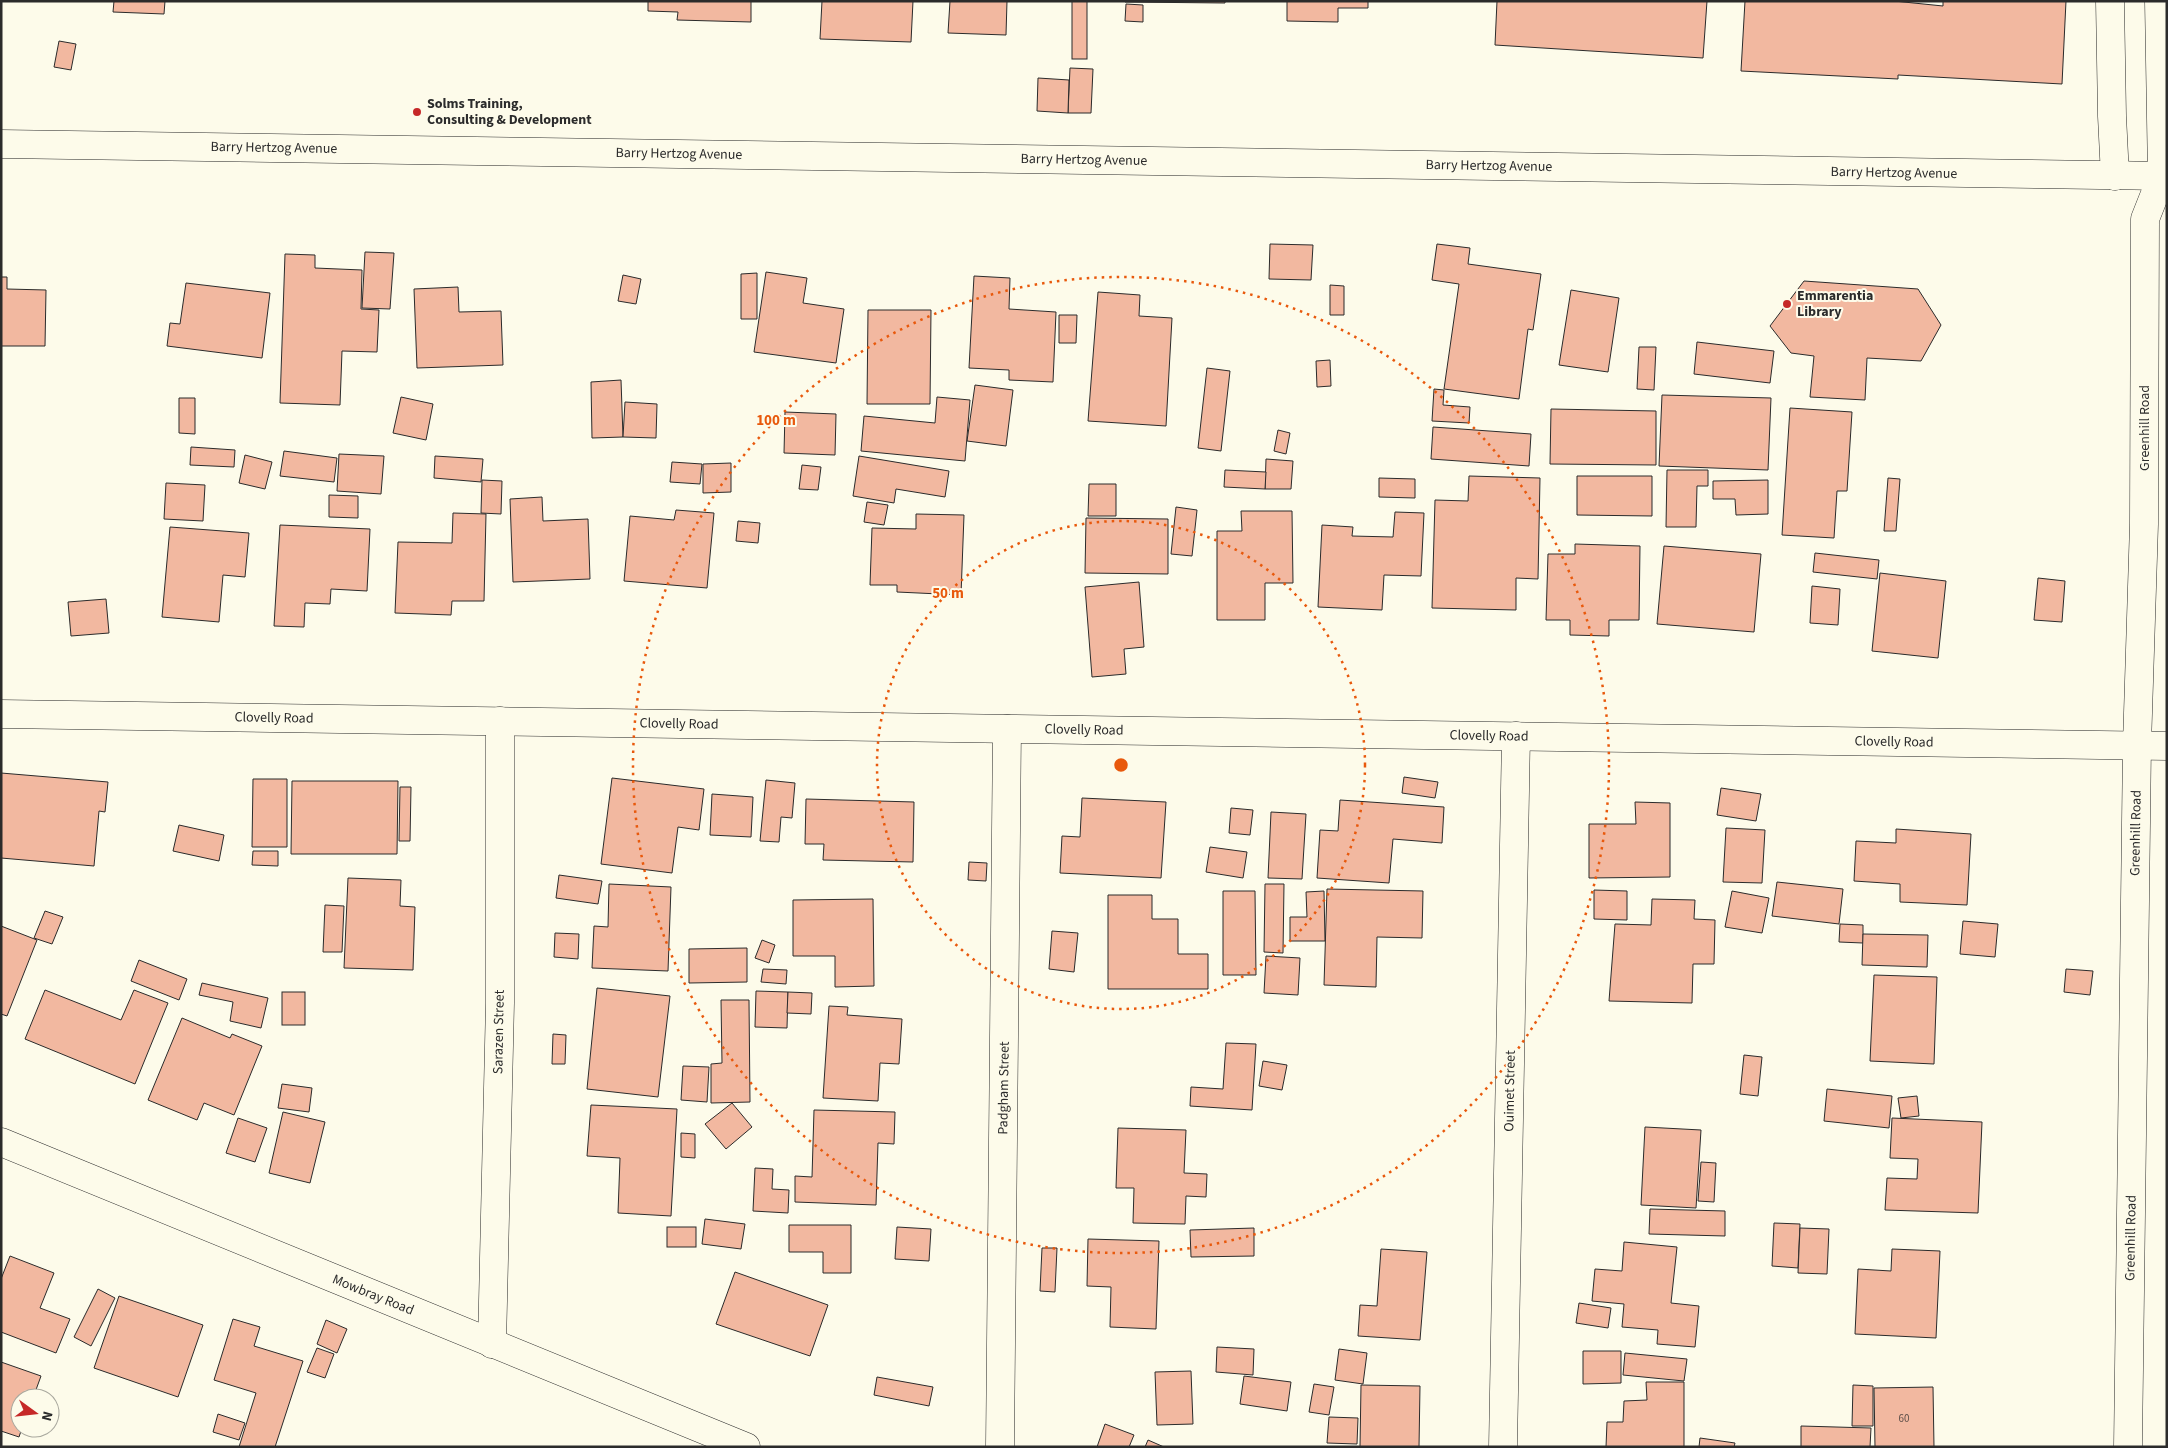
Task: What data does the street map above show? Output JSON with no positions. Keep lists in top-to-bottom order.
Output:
{
  "streets": {
    "street": [
      "Barry Hertzog Avenue",
      "Greenhill Road",
      "Clovelly Road",
      "Sarazen Street",
      "Padgham Street",
      "Ouimet Street",
      "Mowbray Road"
    ]
  },
  "crossings": [
    ["Barry Hertzog Avenue", "Greenhill Road"],
    ["Greenhill Road", "Clovelly Road"],
    ["Clovelly Road", "Sarazen Street"],
    ["Clovelly Road", "Padgham Street"],
    ["Clovelly Road", "Ouimet Street"],
    ["Sarazen Street", "Mowbray Road"]
  ],
  "places": ["Solms Training, Consulting & Development", "Emmarentia Library"],
  "house_numbers": ["60"],
  "north": "right",
  "rings": ["100 m", "50 m"]
}
